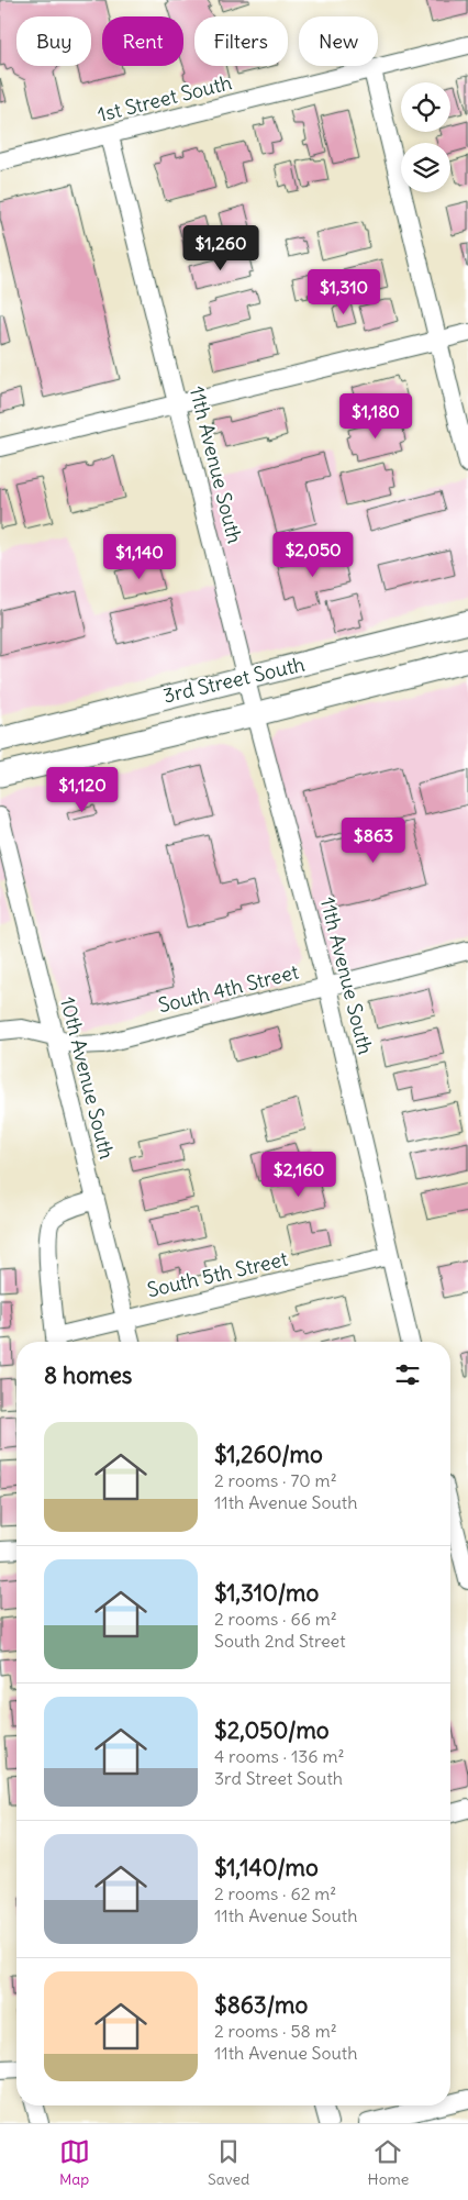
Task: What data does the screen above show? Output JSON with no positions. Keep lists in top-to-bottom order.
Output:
{
  "streets": {
    "main road": ["3rd Street South"],
    "street": [
      "1st Street South",
      "11th Avenue South",
      "South 4th Street",
      "10th Avenue South",
      "South 5th Street"
    ]
  },
  "crossings": [
    ["1st Street South", "11th Avenue South"],
    ["11th Avenue South", "3rd Street South"],
    ["11th Avenue South", "South 4th Street"],
    ["11th Avenue South", "South 5th Street"],
    ["South 4th Street", "10th Avenue South"],
    ["10th Avenue South", "South 5th Street"]
  ],
  "page": {
    "chip": [
      "Buy",
      "Rent",
      "Filters",
      "New"
    ],
    "price": [
      "$1,260",
      "$1,310",
      "$1,180",
      "$2,050",
      "$1,140",
      "$1,120",
      "$863",
      "$2,160"
    ],
    "heading": "8 homes",
    "list": [
      {
        "name": "$1,260/mo",
        "note": "2 rooms · 70 m² · 11th Avenue South"
      },
      {
        "name": "$1,310/mo",
        "note": "2 rooms · 66 m² · South 2nd Street"
      },
      {
        "name": "$2,050/mo",
        "note": "4 rooms · 136 m² · 3rd Street South"
      },
      {
        "name": "$1,140/mo",
        "note": "2 rooms · 62 m² · 11th Avenue South"
      },
      {
        "name": "$863/mo",
        "note": "2 rooms · 58 m² · 11th Avenue South"
      }
    ],
    "tabs": ["Map", "Saved", "Home"]
  }
}
